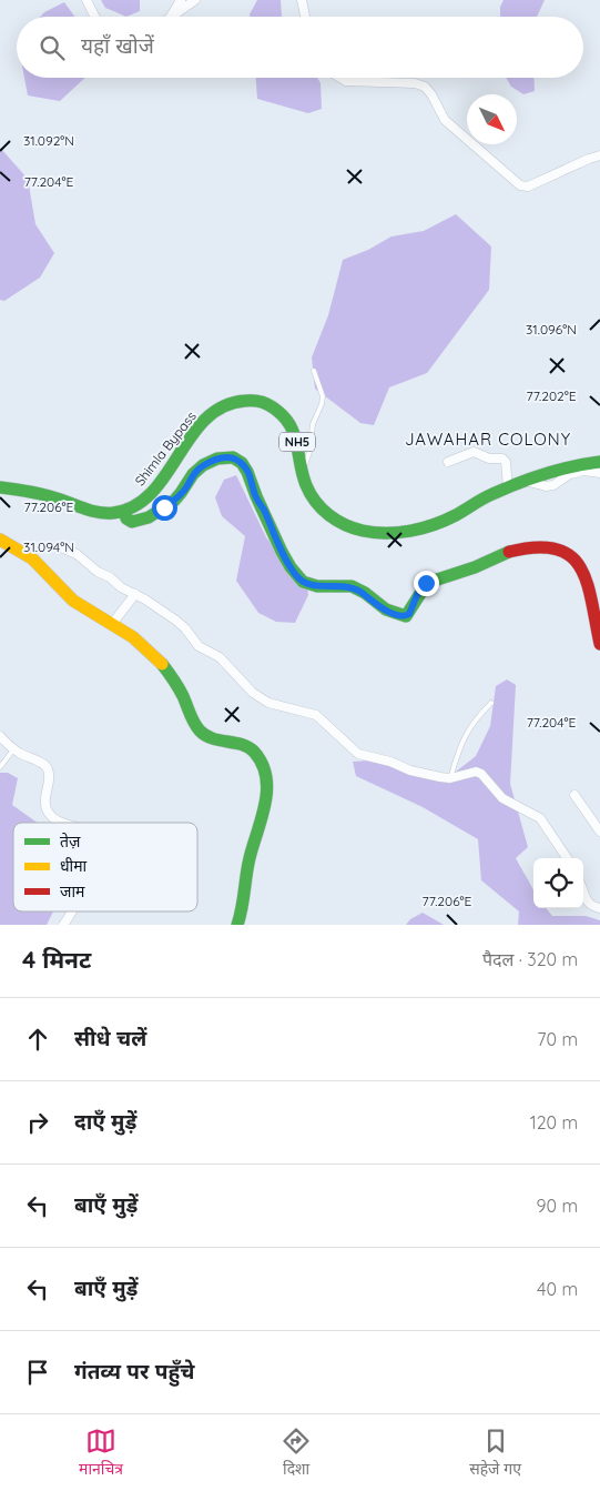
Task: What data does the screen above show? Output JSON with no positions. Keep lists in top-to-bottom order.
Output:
{
  "streets": {
    "main road": ["NH5", "Shimla Bypass"]
  },
  "districts": ["JAWAHAR COLONY"],
  "legend": ["तेज़", "धीमा", "जाम"],
  "north": "bottom right",
  "page": {
    "search": "यहाँ खोजें",
    "heading": ["4 मिनट", "पैदल · 320 m"],
    "list": [
      ["सीधे चलें", "70 m"],
      ["दाएँ मुड़ें", "120 m"],
      ["बाएँ मुड़ें", "90 m"],
      ["बाएँ मुड़ें", "40 m"],
      "गंतव्य पर पहुँचे"
    ],
    "nav": ["मानचित्र", "दिशा", "सहेजे गए"]
  },
  "coordinates": [
    "31.092°N",
    "77.204°E",
    "31.096°N",
    "77.202°E",
    "77.206°E",
    "31.094°N"
  ]
}
